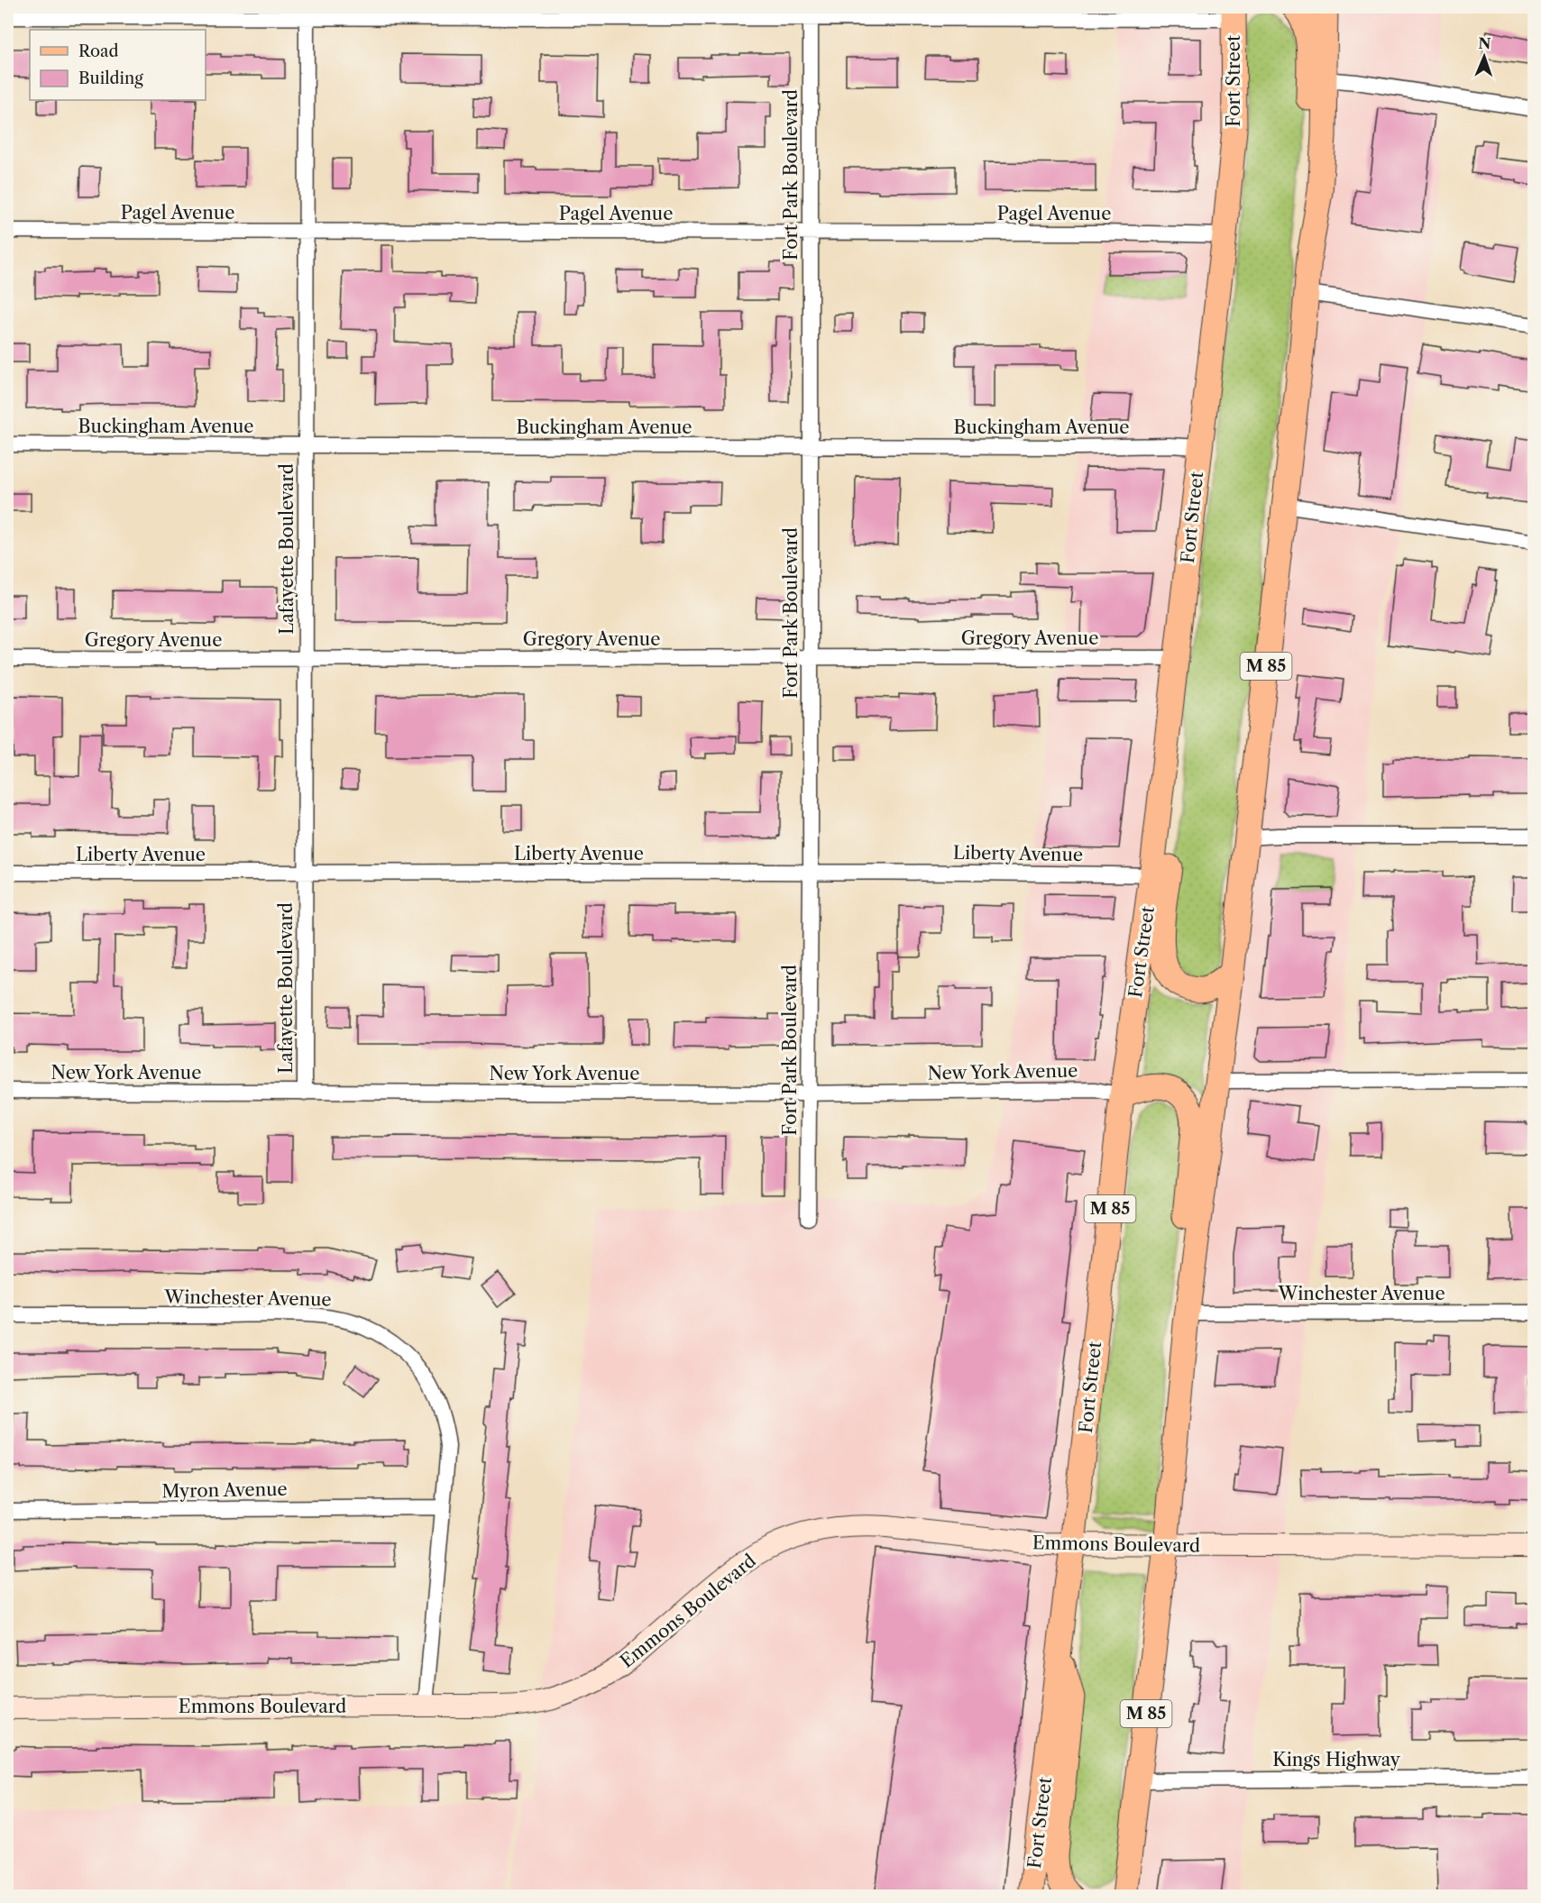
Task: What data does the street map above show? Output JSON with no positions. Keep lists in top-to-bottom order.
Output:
{
  "streets": {
    "main road": ["Fort Street", "M 85"],
    "street": [
      "Fort Park Boulevard",
      "Pagel Avenue",
      "Buckingham Avenue",
      "Lafayette Boulevard",
      "Gregory Avenue",
      "Liberty Avenue",
      "New York Avenue",
      "Winchester Avenue",
      "Myron Avenue",
      "Emmons Boulevard",
      "Kings Highway"
    ]
  },
  "crossings": [
    ["Fort Street", "Pagel Avenue"],
    ["Fort Street", "Buckingham Avenue"],
    ["Fort Street", "Gregory Avenue"],
    ["Fort Street", "Liberty Avenue"],
    ["Fort Street", "New York Avenue"],
    ["Fort Street", "Emmons Boulevard"],
    ["Fort Park Boulevard", "Pagel Avenue"],
    ["Fort Park Boulevard", "Buckingham Avenue"],
    ["Fort Park Boulevard", "Gregory Avenue"],
    ["Fort Park Boulevard", "Liberty Avenue"],
    ["Fort Park Boulevard", "New York Avenue"],
    ["Pagel Avenue", "Lafayette Boulevard"],
    ["Buckingham Avenue", "Lafayette Boulevard"],
    ["Lafayette Boulevard", "Gregory Avenue"],
    ["Lafayette Boulevard", "Liberty Avenue"],
    ["Lafayette Boulevard", "New York Avenue"],
    ["M 85", "Winchester Avenue"],
    ["M 85", "Emmons Boulevard"],
    ["M 85", "Kings Highway"],
    ["Winchester Avenue", "Myron Avenue"],
    ["Winchester Avenue", "Emmons Boulevard"]
  ],
  "legend": ["Road", "Building"],
  "north": "top"
}
